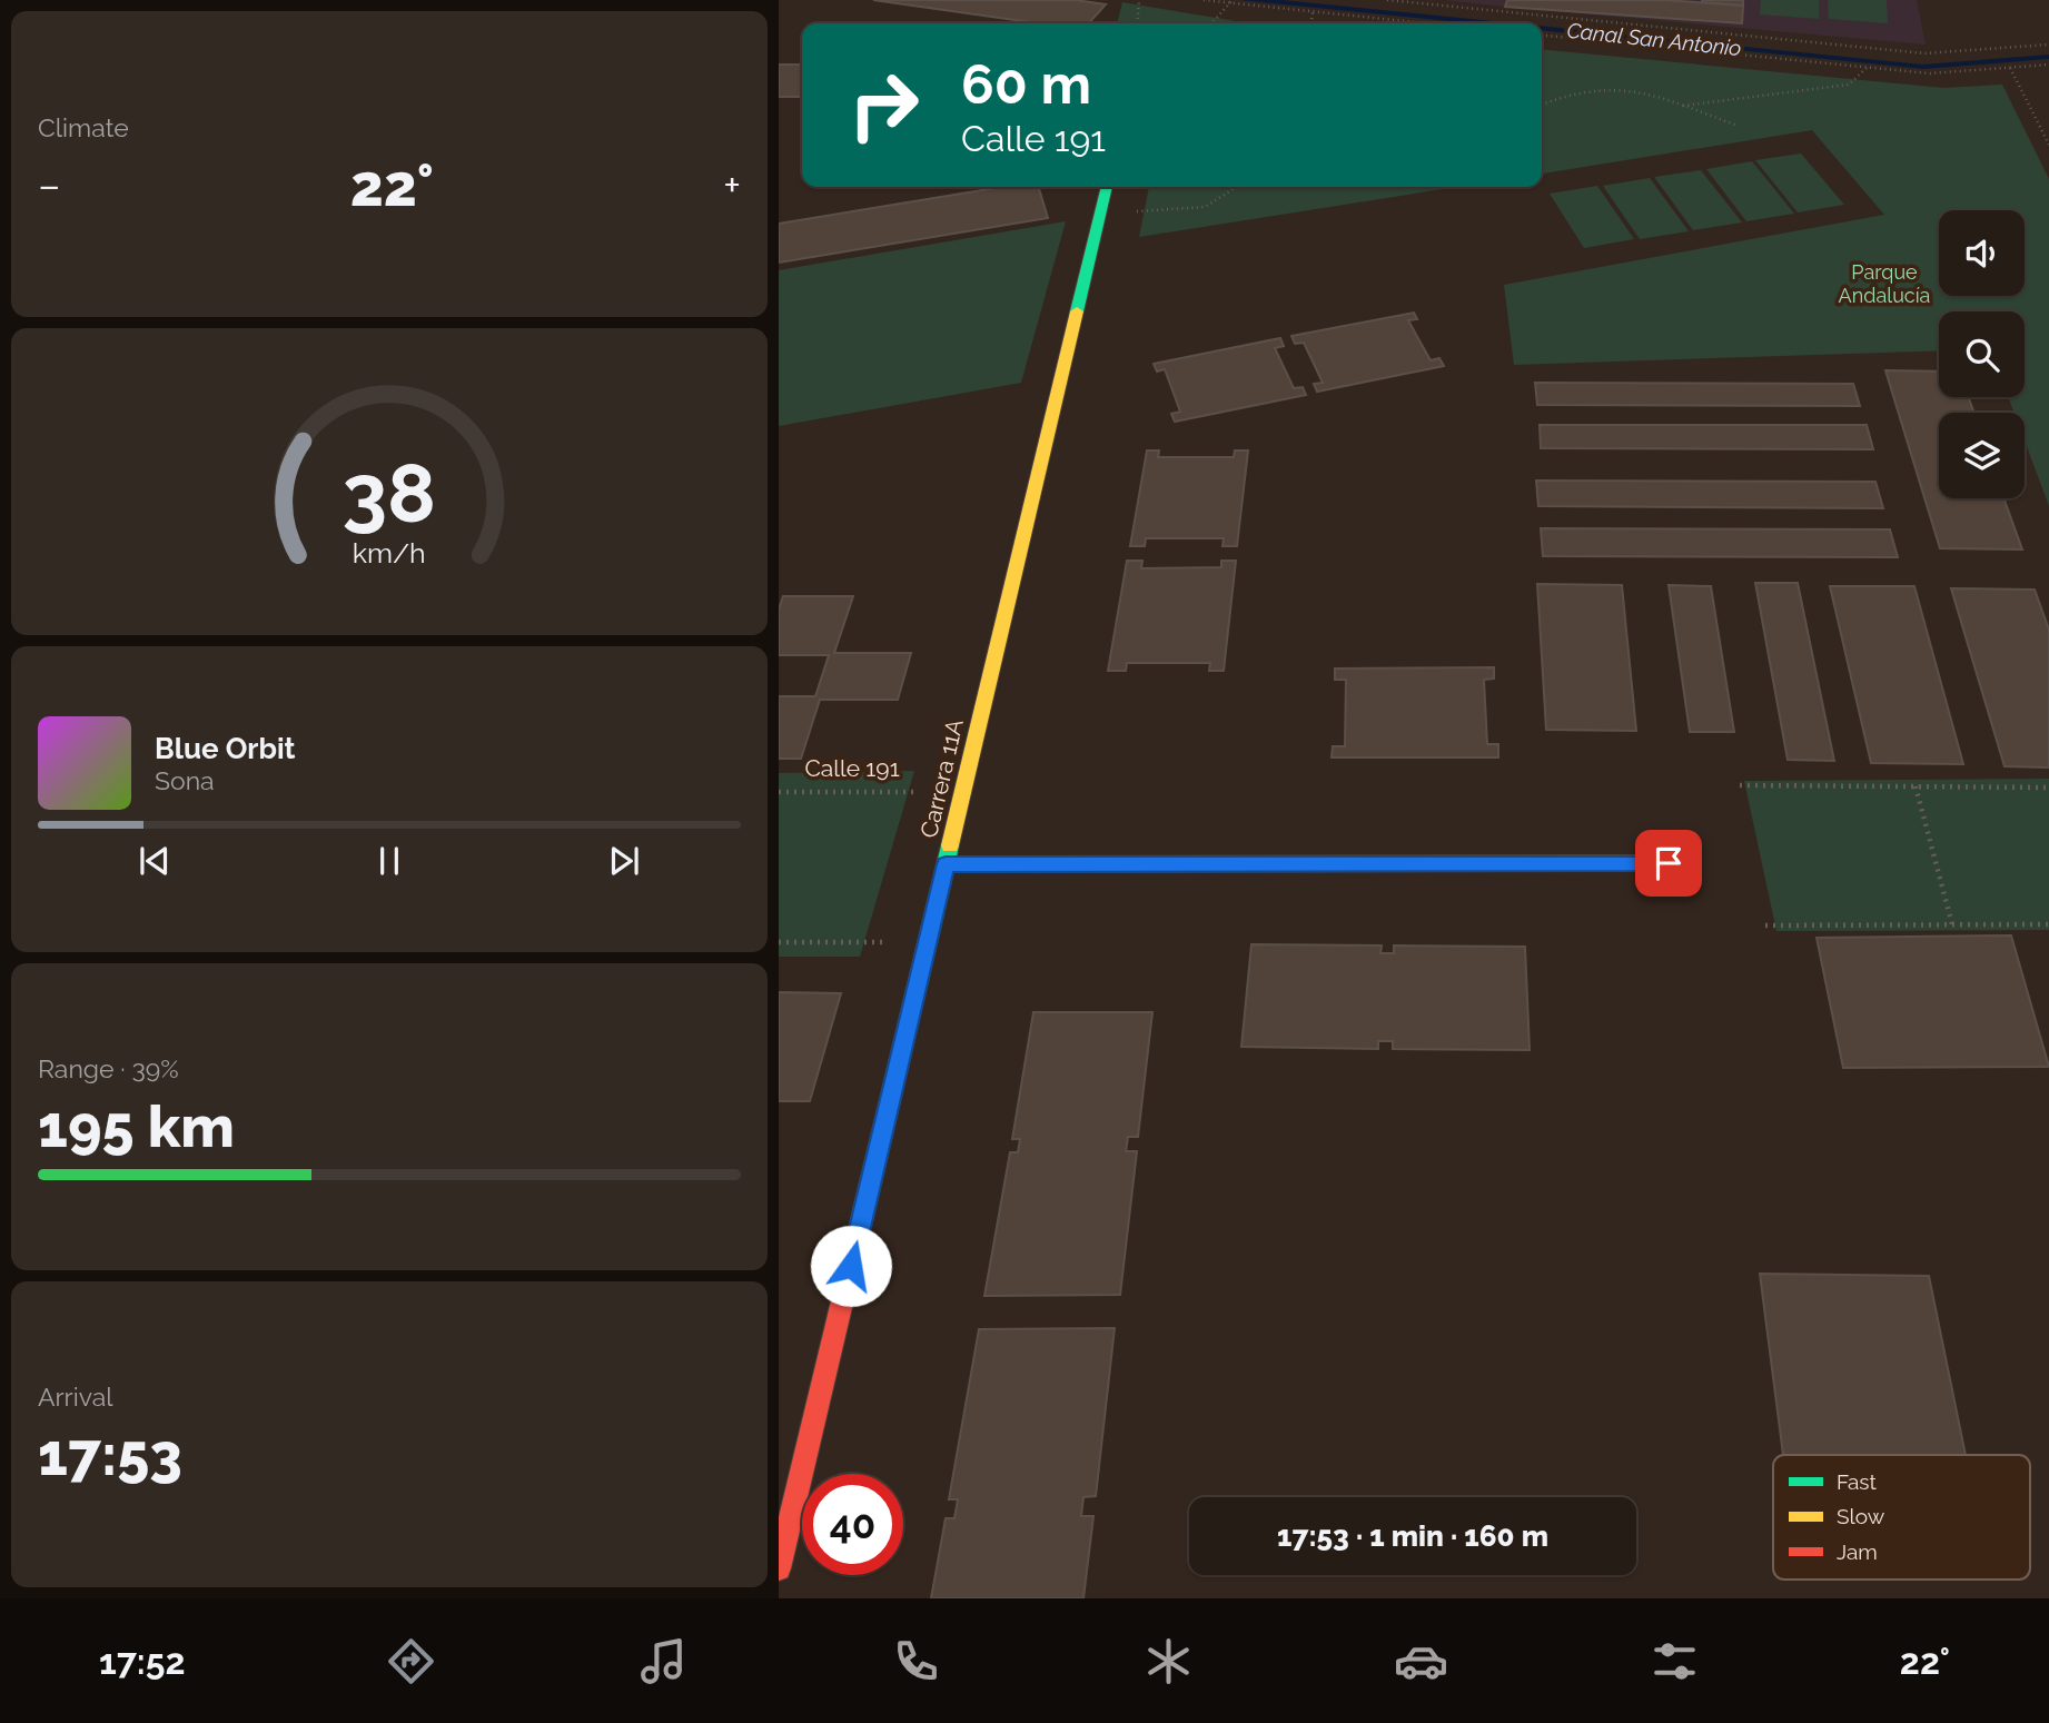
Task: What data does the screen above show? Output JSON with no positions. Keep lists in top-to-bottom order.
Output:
{
  "streets": {
    "street": ["Carrera 11A"],
    "path": ["Calle 191"]
  },
  "water": ["Canal San Antonio"],
  "parks": ["Parque Andalucía"],
  "legend": ["Fast", "Slow", "Jam"],
  "page": {
    "tile": [
      "Climate",
      ["Range · 39%", "195 km"],
      ["Arrival", "17:53"]
    ],
    "turn": ["60 m", "Calle 191"],
    "heat": ["−", "22°", "+"],
    "song": ["Blue Orbit", "Sona"],
    "limit": "40",
    "trip": "17:53 · 1 min · 160 m",
    "tabs": ["17:52", "22°"],
    "gauge": ["38", "km/h"]
  }
}
